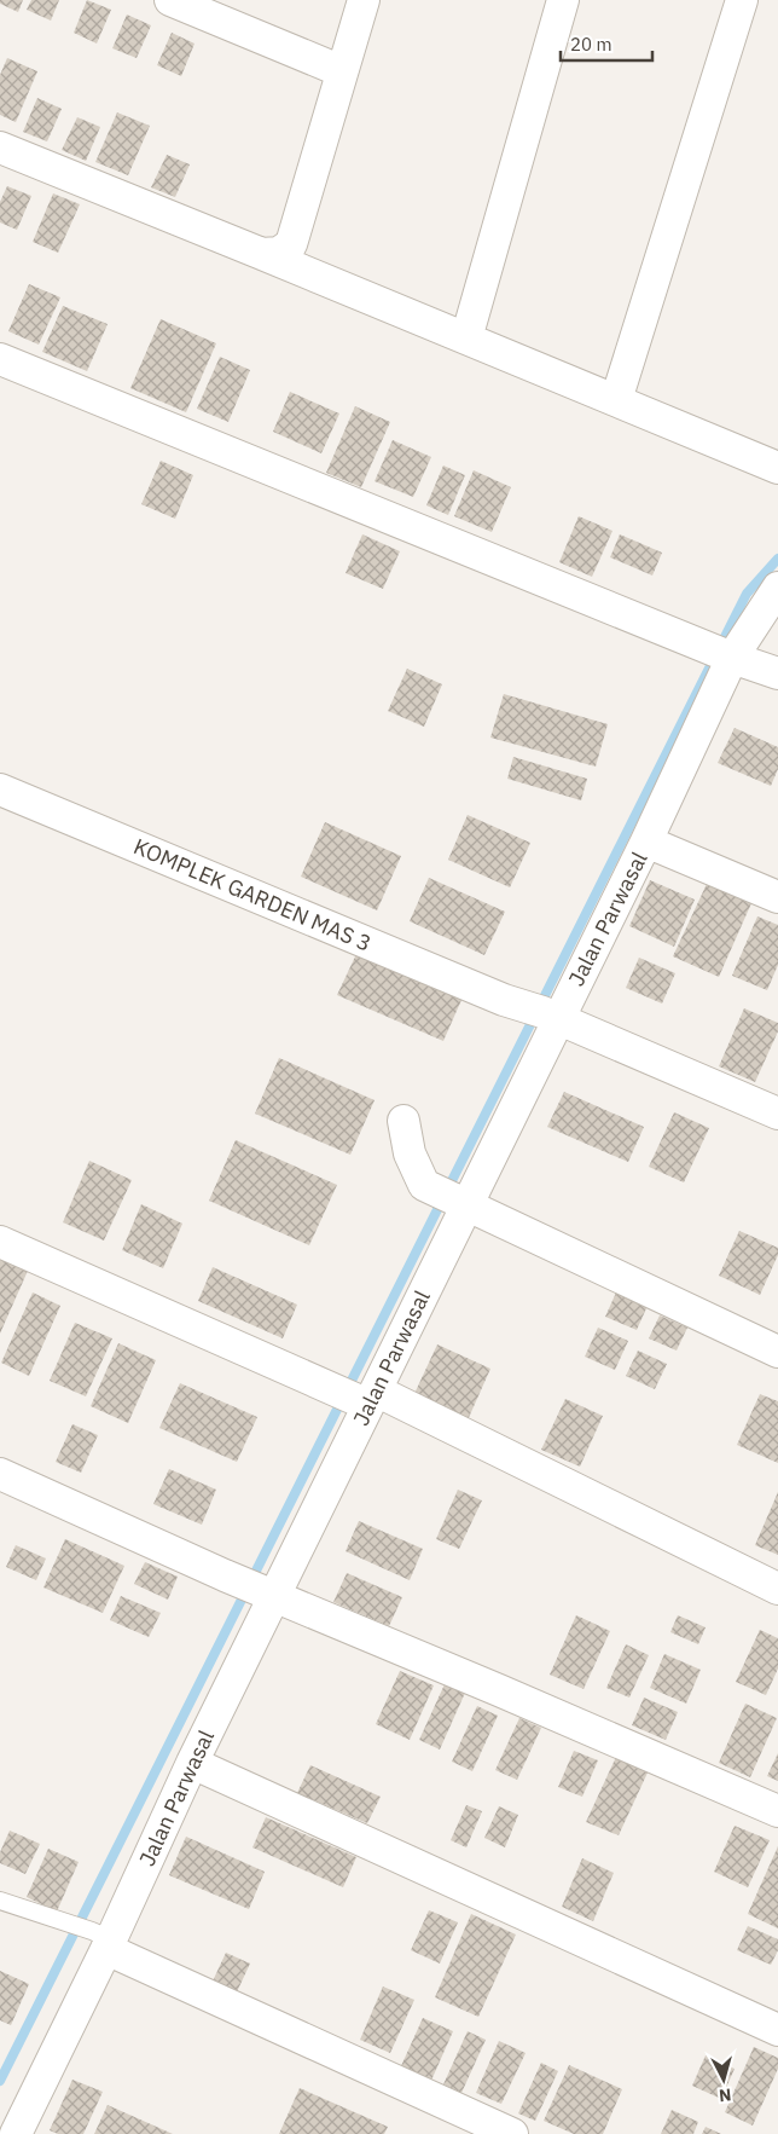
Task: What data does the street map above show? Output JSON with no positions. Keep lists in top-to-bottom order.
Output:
{
  "streets": {
    "street": ["KOMPLEK GARDEN MAS 3", "Jalan Parwasal"]
  },
  "crossings": [
    ["KOMPLEK GARDEN MAS 3", "Jalan Parwasal"]
  ],
  "scale_bar": "20 m",
  "north": "bottom"
}
